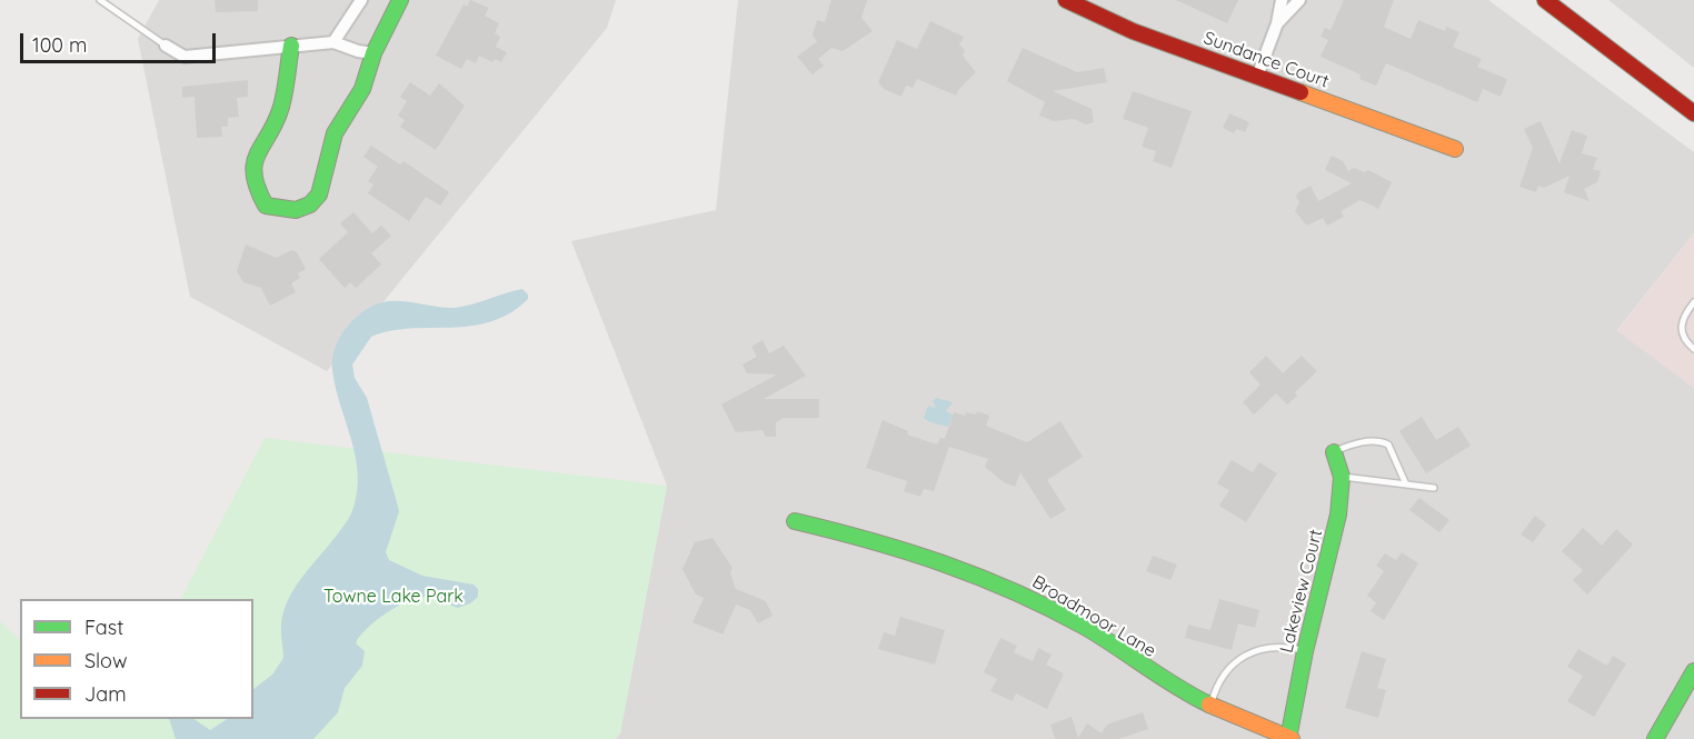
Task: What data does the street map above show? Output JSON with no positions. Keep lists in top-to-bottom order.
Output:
{
  "streets": {
    "street": ["Sundance Court", "Lakeview Court", "Broadmoor Lane"]
  },
  "crossings": [
    ["Lakeview Court", "Broadmoor Lane"]
  ],
  "parks": ["Towne Lake Park"],
  "legend": ["Fast", "Slow", "Jam"],
  "scale_bar": "100 m"
}
